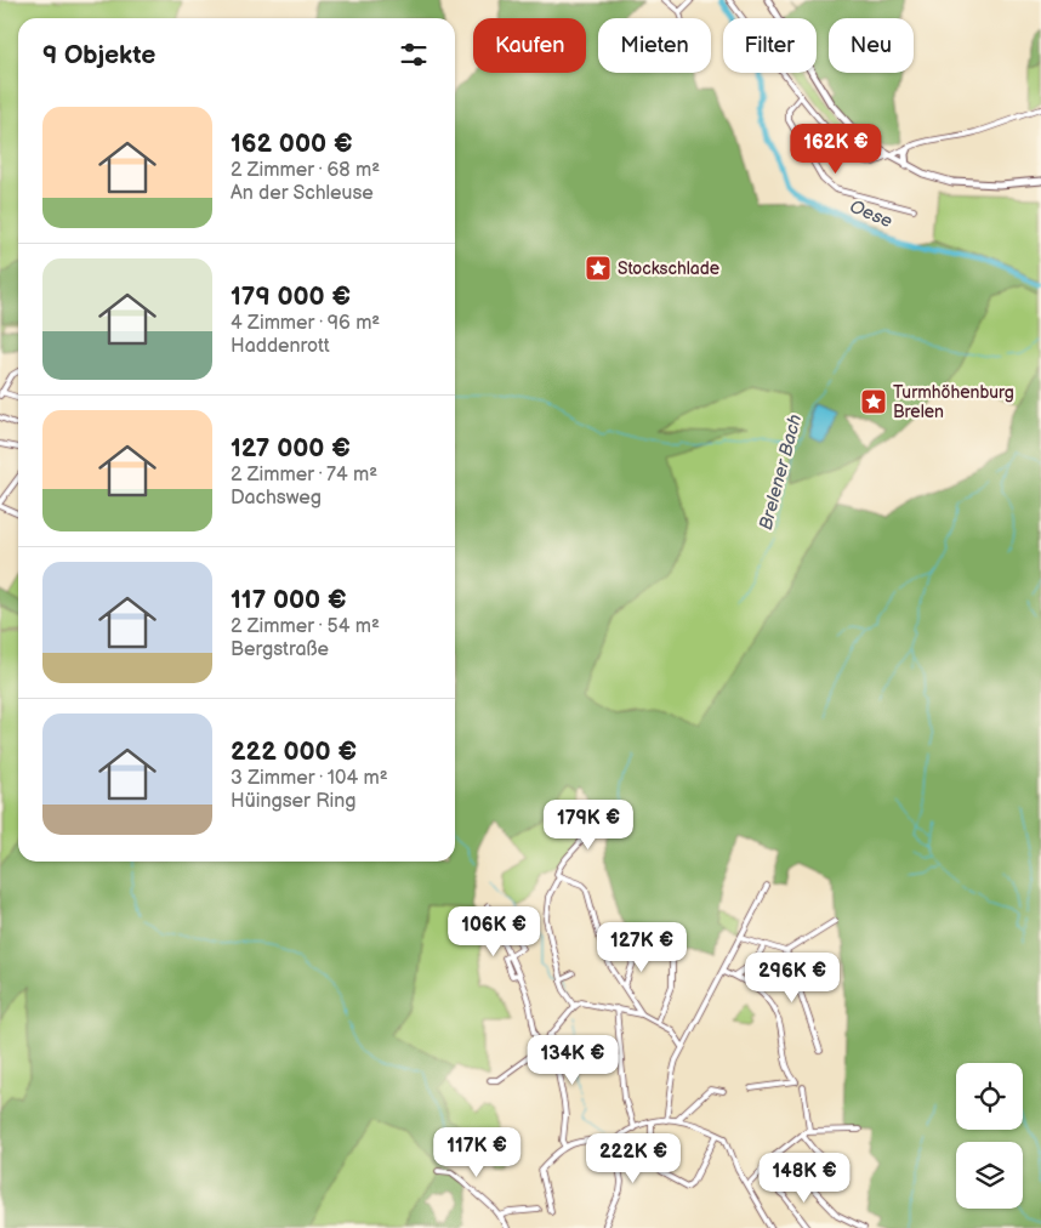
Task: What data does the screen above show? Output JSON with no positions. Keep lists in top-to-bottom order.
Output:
{
  "water": ["Oese", "Brelener Bach"],
  "places": {
    "place": ["Stockschlade", "Turmhöhenburg Brelen"]
  },
  "page": {
    "chip": [
      "Kaufen",
      "Mieten",
      "Filter",
      "Neu"
    ],
    "heading": "9 Objekte",
    "list": [
      {
        "name": "162 000 €",
        "note": "2 Zimmer · 68 m² · An der Schleuse"
      },
      {
        "name": "179 000 €",
        "note": "4 Zimmer · 96 m² · Haddenrott"
      },
      {
        "name": "127 000 €",
        "note": "2 Zimmer · 74 m² · Dachsweg"
      },
      {
        "name": "117 000 €",
        "note": "2 Zimmer · 54 m² · Bergstraße"
      },
      {
        "name": "222 000 €",
        "note": "3 Zimmer · 104 m² · Hüingser Ring"
      }
    ],
    "price": [
      "162K €",
      "179K €",
      "106K €",
      "127K €",
      "296K €",
      "134K €",
      "117K €",
      "222K €",
      "148K €"
    ]
  }
}
